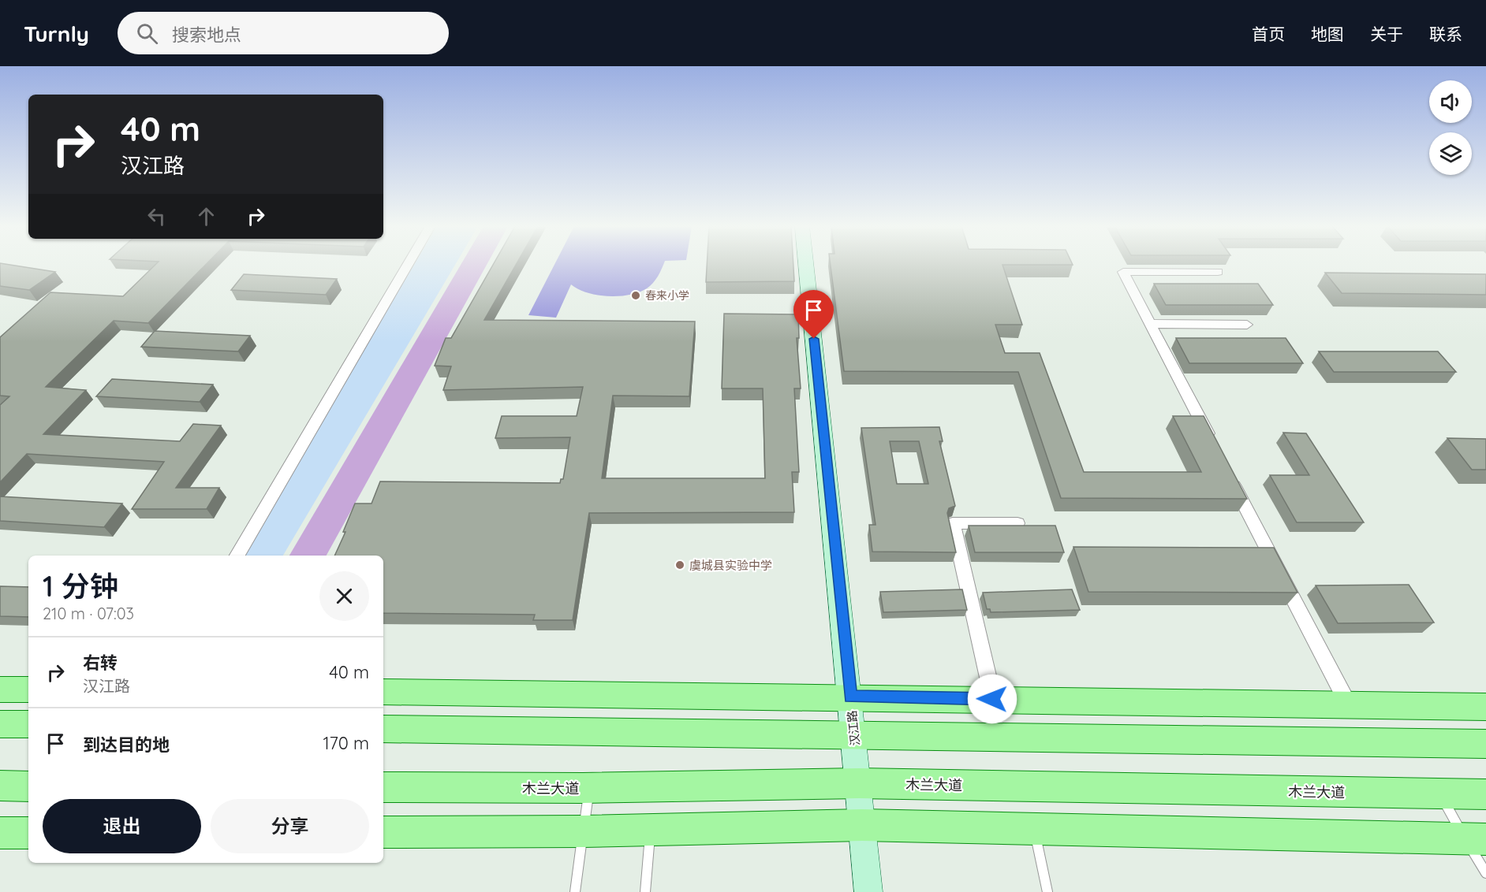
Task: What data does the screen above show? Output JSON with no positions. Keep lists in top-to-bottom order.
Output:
{
  "streets": {
    "main road": ["木兰大道"],
    "street": ["汉江路"]
  },
  "crossings": [
    ["汉江路", "木兰大道"]
  ],
  "places": ["春来小学", "虞城县实验中学"],
  "page": {
    "header": "Turnly",
    "search": "搜索地点",
    "nav": [
      "首页",
      "地图",
      "关于",
      "联系"
    ],
    "turn": ["40 m", "汉江路"],
    "heading": ["1 分钟", "210 m · 07:03"],
    "list": [
      {
        "name": "右转",
        "note": "汉江路",
        "value": "40 m"
      },
      {
        "name": "到达目的地",
        "value": "170 m"
      }
    ],
    "buttons": ["退出", "分享"]
  }
}
